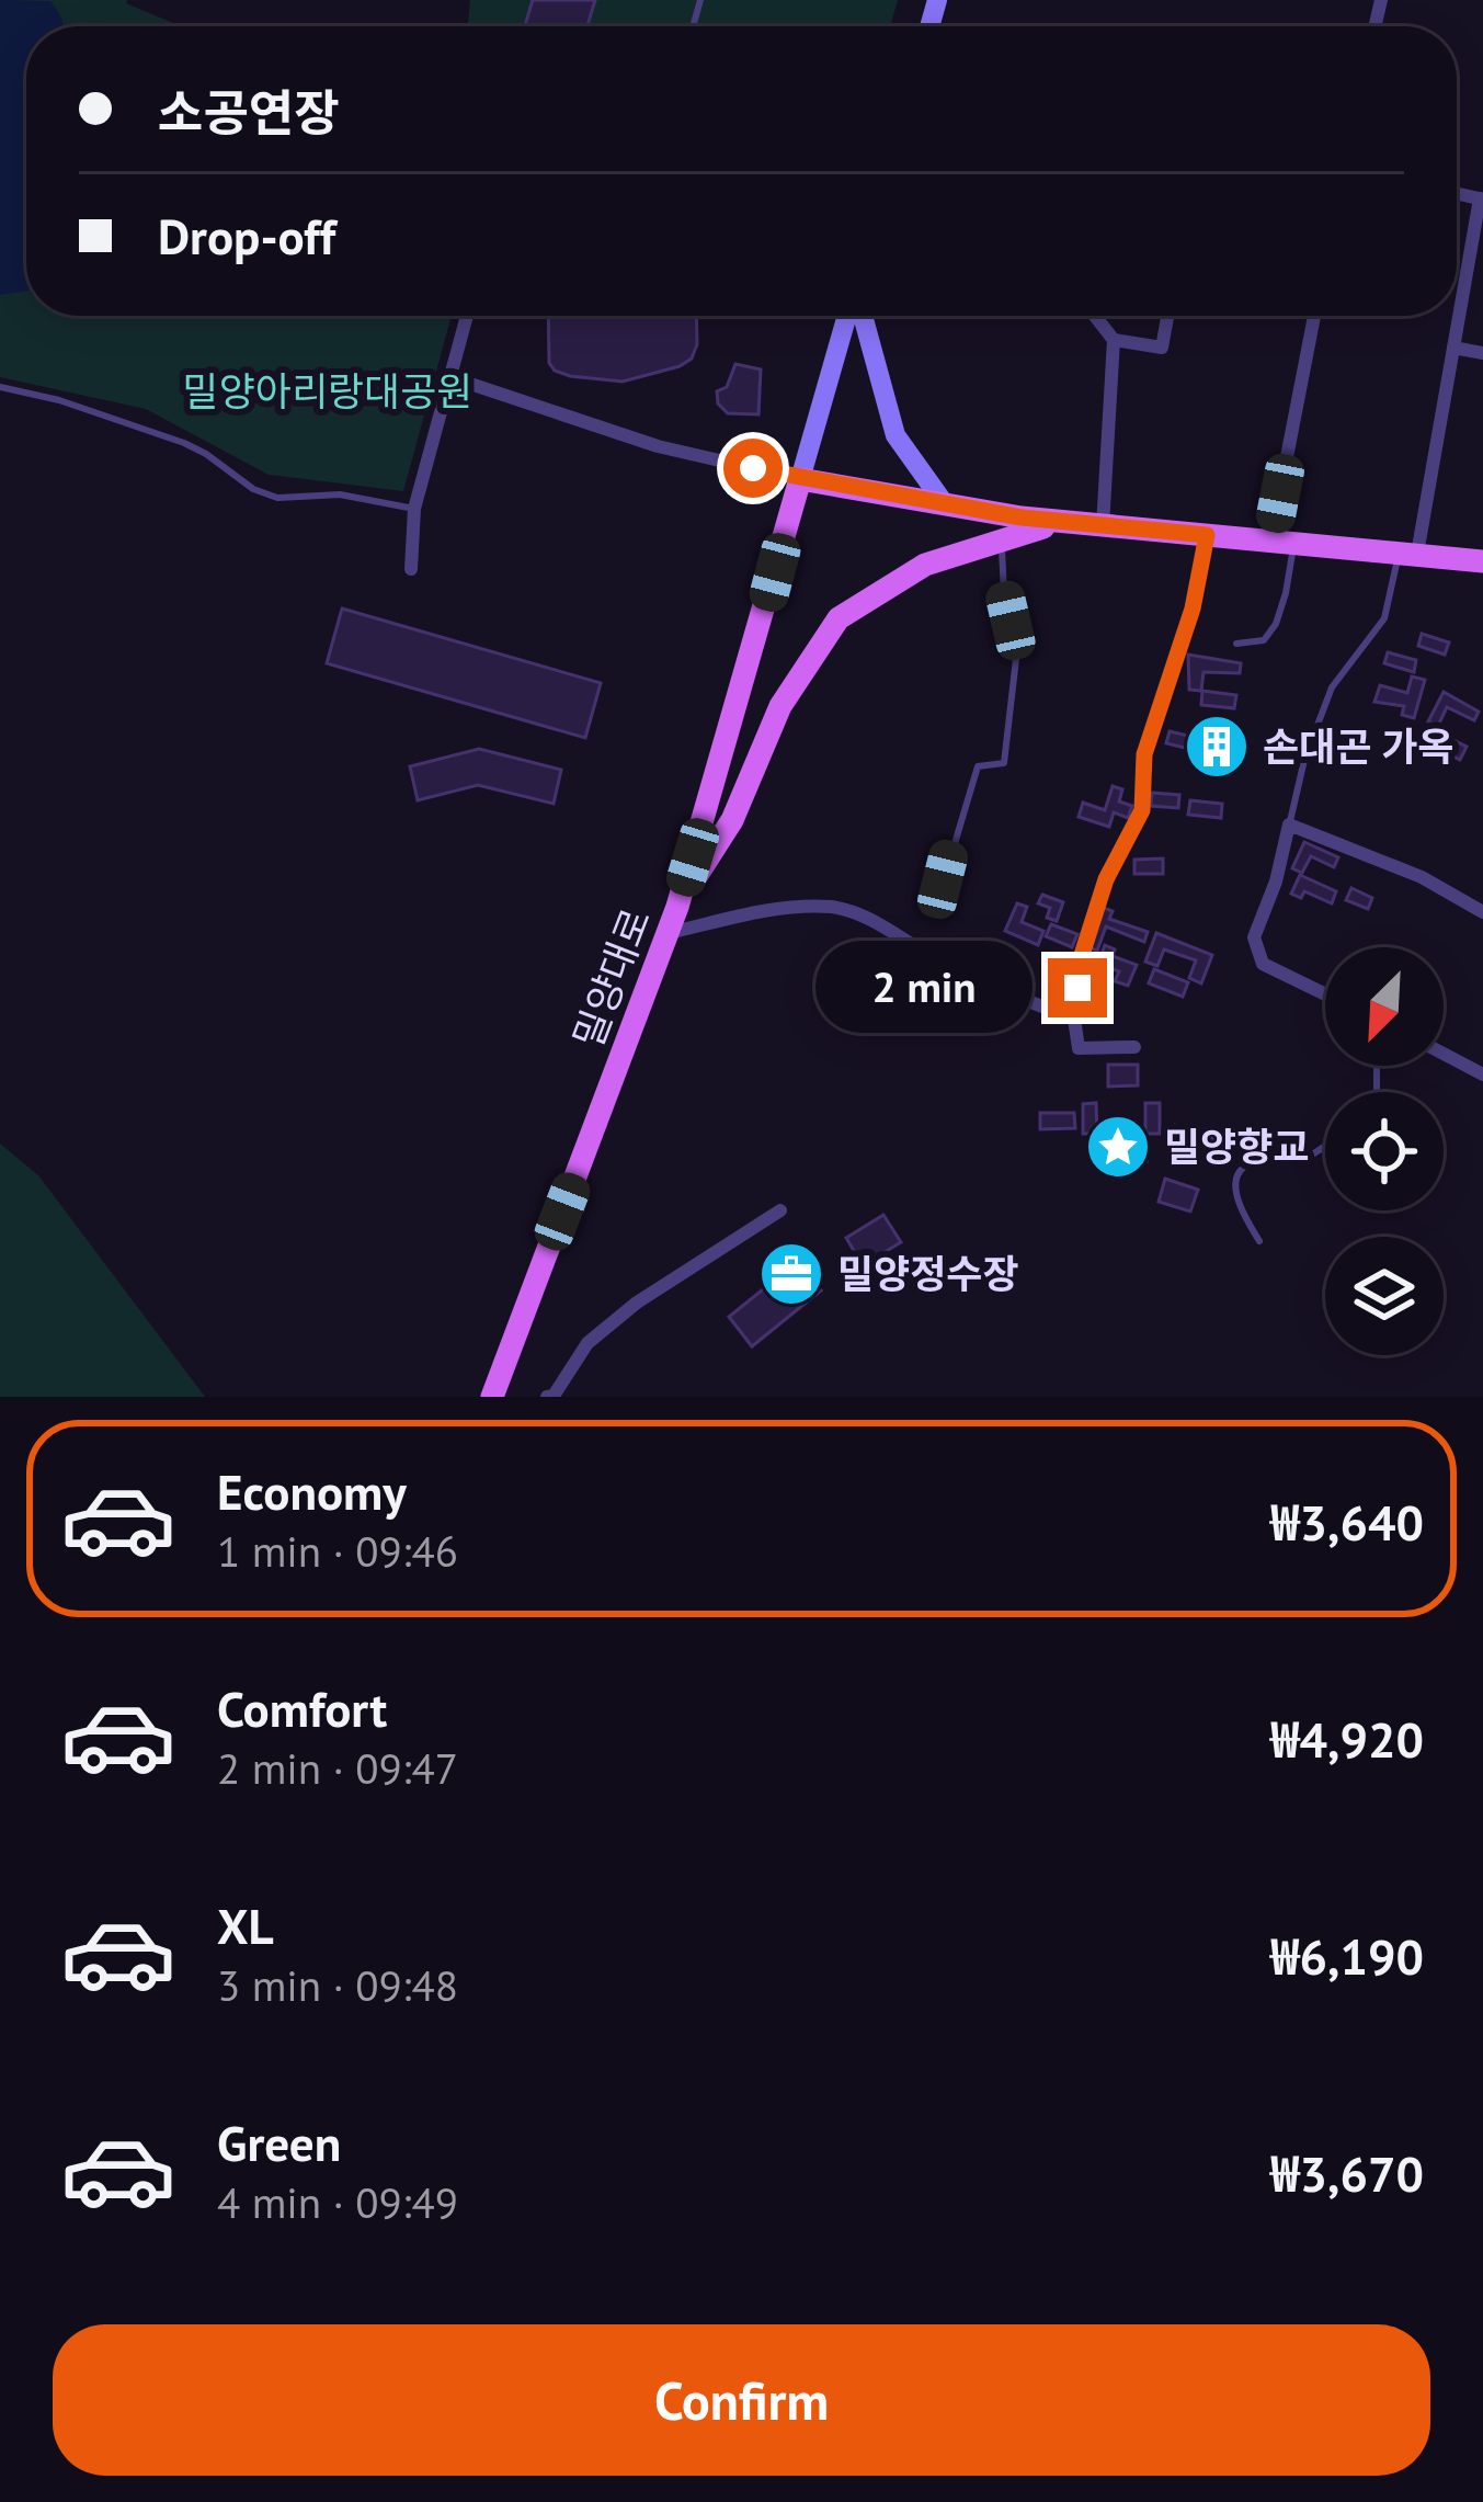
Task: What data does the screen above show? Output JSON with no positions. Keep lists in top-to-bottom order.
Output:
{
  "streets": {
    "main road": ["밀양대로"]
  },
  "parks": ["밀양아리랑대공원"],
  "places": {
    "building": ["손대곤 가옥"],
    "place": ["밀양향교"],
    "office": ["밀양정수장"]
  },
  "north": "bottom left",
  "page": {
    "banner": ["소공연장", "Drop-off"],
    "bubble": "2 min",
    "list": [
      {
        "name": "Economy",
        "note": "1 min · 09:46",
        "value": "₩3,640"
      },
      {
        "name": "Comfort",
        "note": "2 min · 09:47",
        "value": "₩4,920"
      },
      {
        "name": "XL",
        "note": "3 min · 09:48",
        "value": "₩6,190"
      },
      {
        "name": "Green",
        "note": "4 min · 09:49",
        "value": "₩3,670"
      }
    ],
    "buttons": "Confirm"
  }
}
